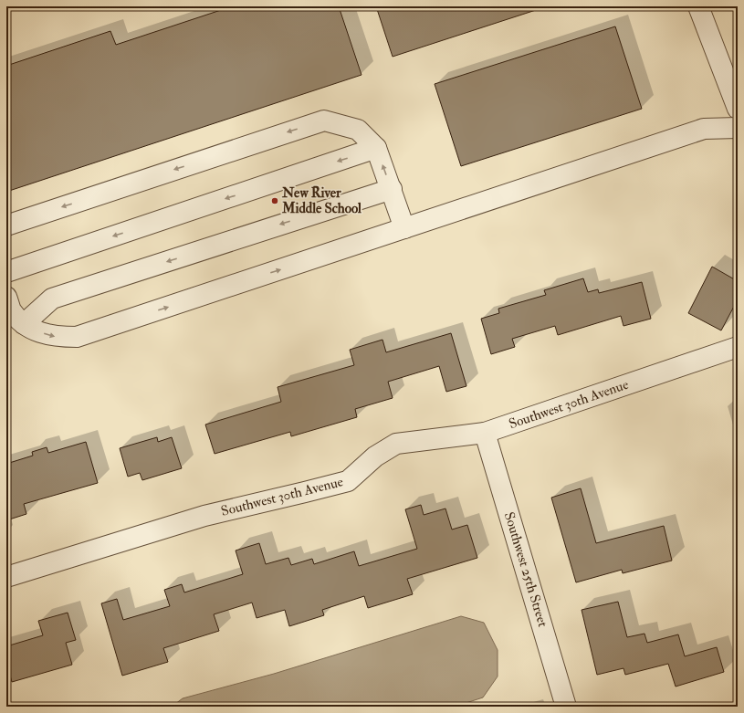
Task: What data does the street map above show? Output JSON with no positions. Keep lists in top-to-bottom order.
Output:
{
  "streets": {
    "street": ["Southwest 30th Avenue", "Southwest 25th Street"]
  },
  "crossings": [
    ["Southwest 30th Avenue", "Southwest 25th Street"]
  ],
  "places": ["New River Middle School"]
}
